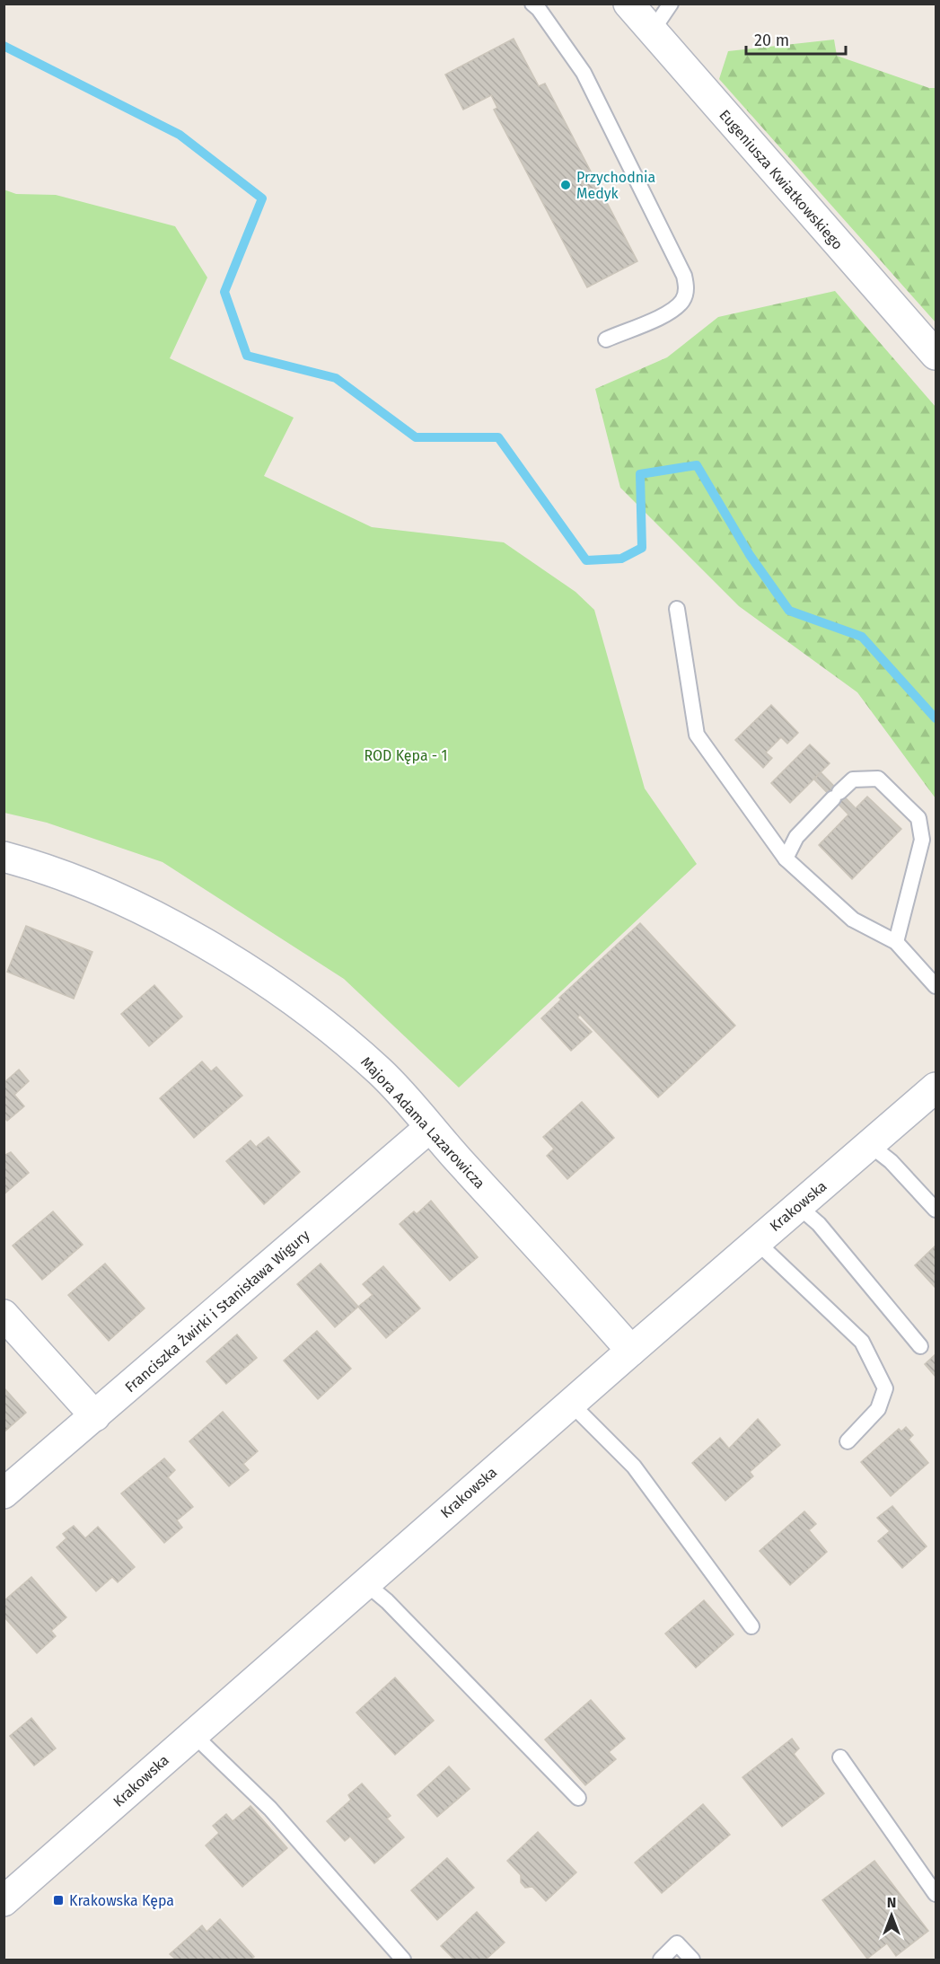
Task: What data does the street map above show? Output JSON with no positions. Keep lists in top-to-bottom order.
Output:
{
  "streets": {
    "street": [
      "Eugeniusza Kwiatkowskiego",
      "Majora Adama Lazarowicza",
      "Krakowska",
      "Franciszka Żwirki i Stanisława Wigury"
    ]
  },
  "crossings": [
    ["Majora Adama Lazarowicza", "Krakowska"],
    ["Majora Adama Lazarowicza", "Franciszka Żwirki i Stanisława Wigury"]
  ],
  "parks": ["ROD Kępa - 1"],
  "places": {
    "other": ["Przychodnia Medyk"],
    "transit": ["Krakowska Kępa"]
  },
  "scale_bar": "20 m",
  "north": "top"
}
